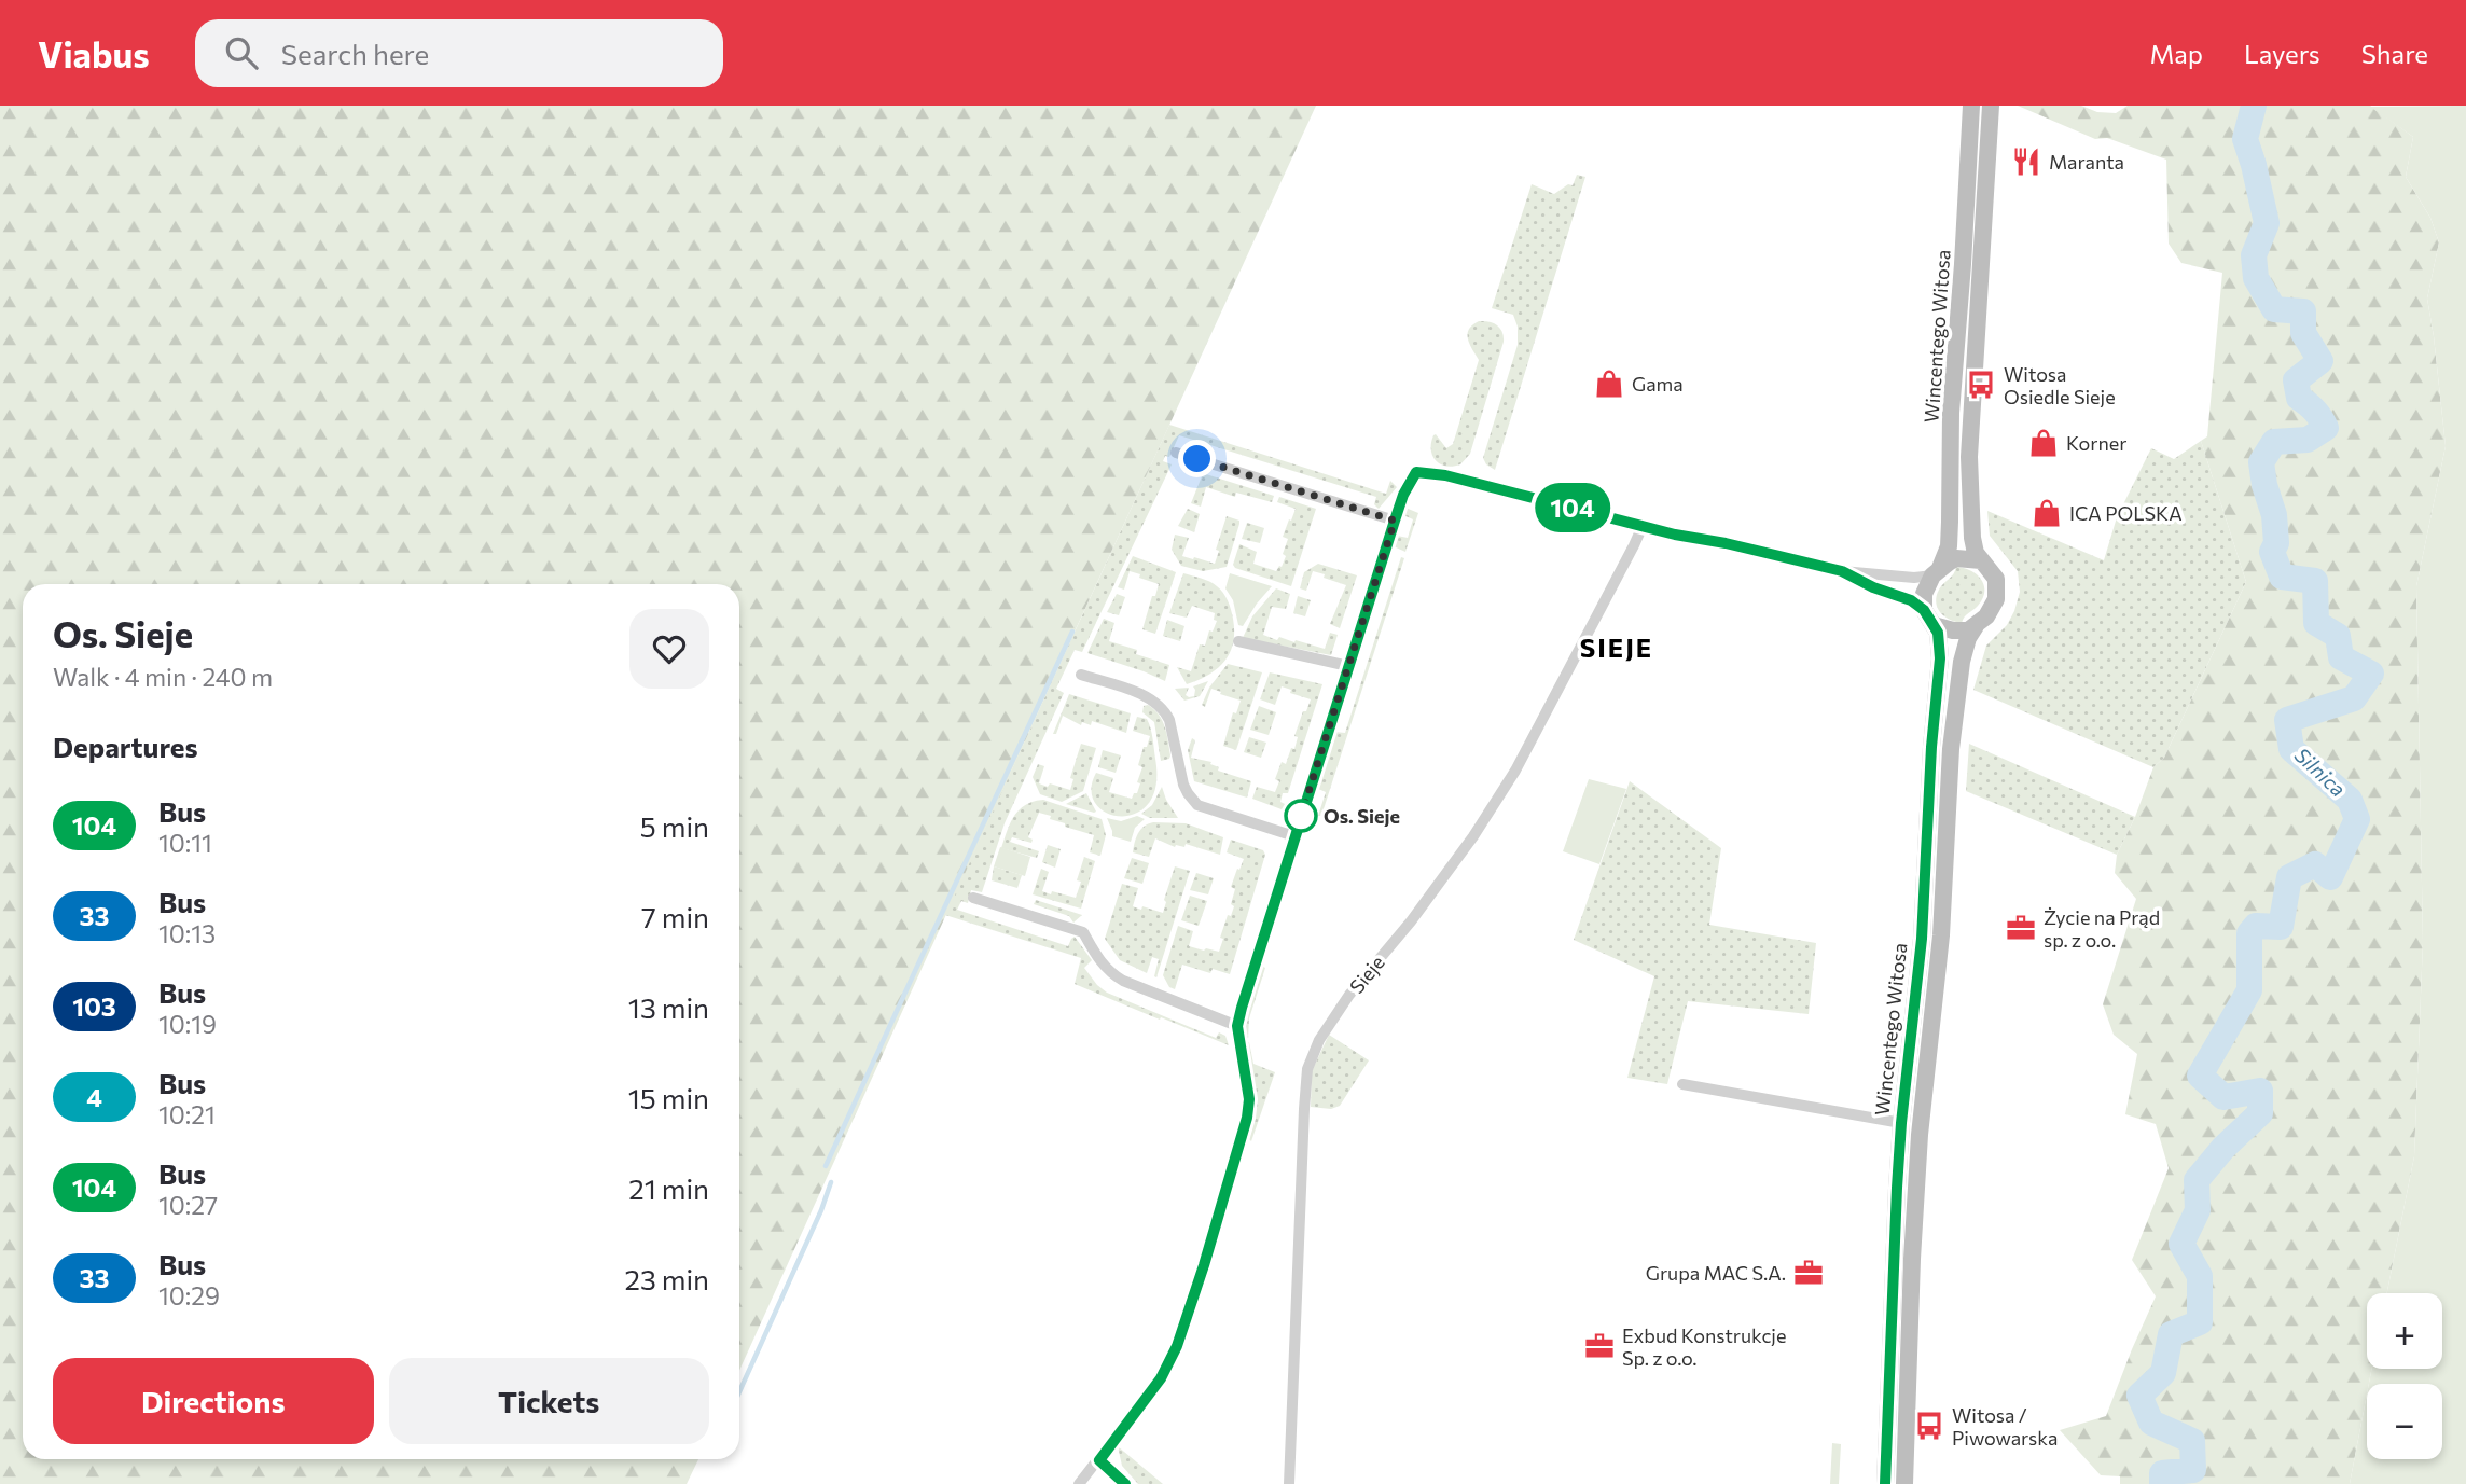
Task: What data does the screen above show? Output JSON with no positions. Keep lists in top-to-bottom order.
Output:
{
  "streets": {
    "main road": ["Wincentego Witosa"],
    "street": ["Sieje"]
  },
  "districts": ["SIEJE"],
  "water": ["Silnica"],
  "places": {
    "restaurant": ["Maranta"],
    "shop": ["Gama", "Korner", "ICA POLSKA"],
    "bus stop": ["Witosa Osiedle Sieje", "Witosa / Piwowarska"],
    "other": ["Os. Sieje"],
    "office": ["Życie na Prąd sp. z o.o.", "Grupa MAC S.A.", "Exbud Konstrukcje Sp. z o.o."]
  },
  "lines": ["bus line 104"],
  "page": {
    "header": "Viabus",
    "search": "Search here",
    "nav": ["Map", "Layers", "Share"],
    "on_map": "104",
    "heading": [
      ["Os. Sieje", "Walk · 4 min · 240 m"],
      "Departures"
    ],
    "list": [
      {
        "mark": "104",
        "name": "Bus",
        "note": "10:11",
        "value": "5 min"
      },
      {
        "mark": "33",
        "name": "Bus",
        "note": "10:13",
        "value": "7 min"
      },
      {
        "mark": "103",
        "name": "Bus",
        "note": "10:19",
        "value": "13 min"
      },
      {
        "mark": "4",
        "name": "Bus",
        "note": "10:21",
        "value": "15 min"
      },
      {
        "mark": "104",
        "name": "Bus",
        "note": "10:27",
        "value": "21 min"
      },
      {
        "mark": "33",
        "name": "Bus",
        "note": "10:29",
        "value": "23 min"
      }
    ],
    "map_buttons": ["+", "−"],
    "buttons": ["Directions", "Tickets"]
  }
}
